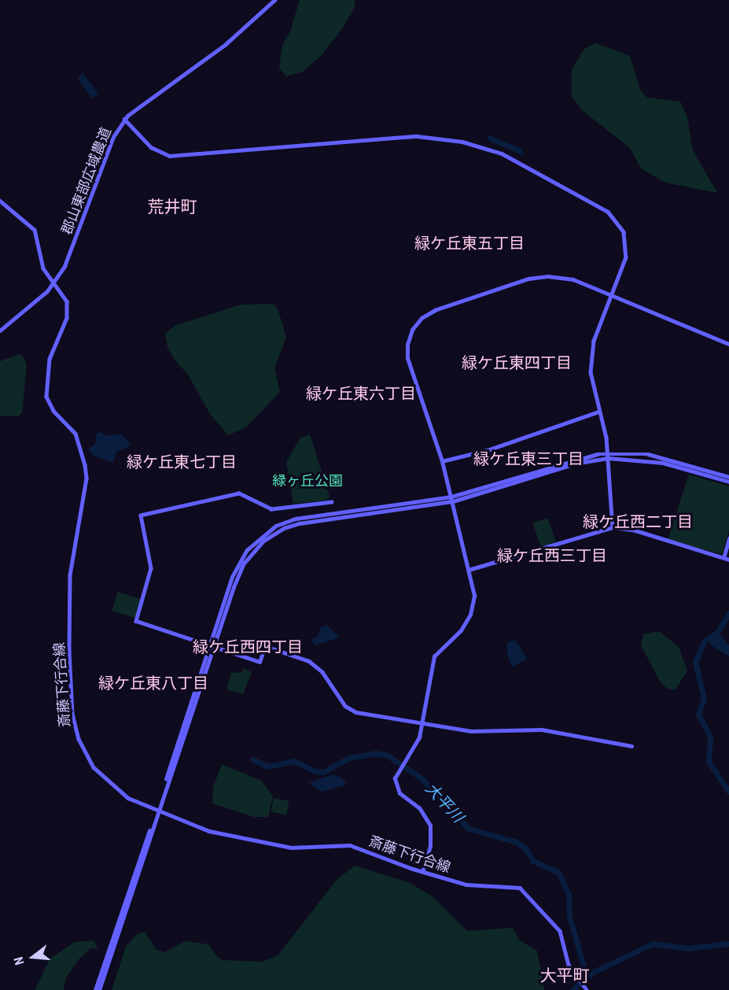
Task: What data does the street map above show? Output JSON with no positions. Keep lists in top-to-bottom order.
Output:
{
  "streets": {
    "street": ["郡山東部広域農道", "斎藤下行合線"]
  },
  "crossings": [
    ["郡山東部広域農道", "斎藤下行合線"]
  ],
  "districts": [
    "荒井町",
    "緑ケ丘東五丁目",
    "緑ケ丘東四丁目",
    "緑ケ丘東六丁目",
    "緑ケ丘東三丁目",
    "緑ケ丘東七丁目",
    "緑ケ丘西二丁目",
    "緑ケ丘西三丁目",
    "緑ケ丘西四丁目",
    "緑ケ丘東八丁目",
    "大平町"
  ],
  "water": ["大平川"],
  "parks": ["緑ヶ丘公園"],
  "north": "left"
}
